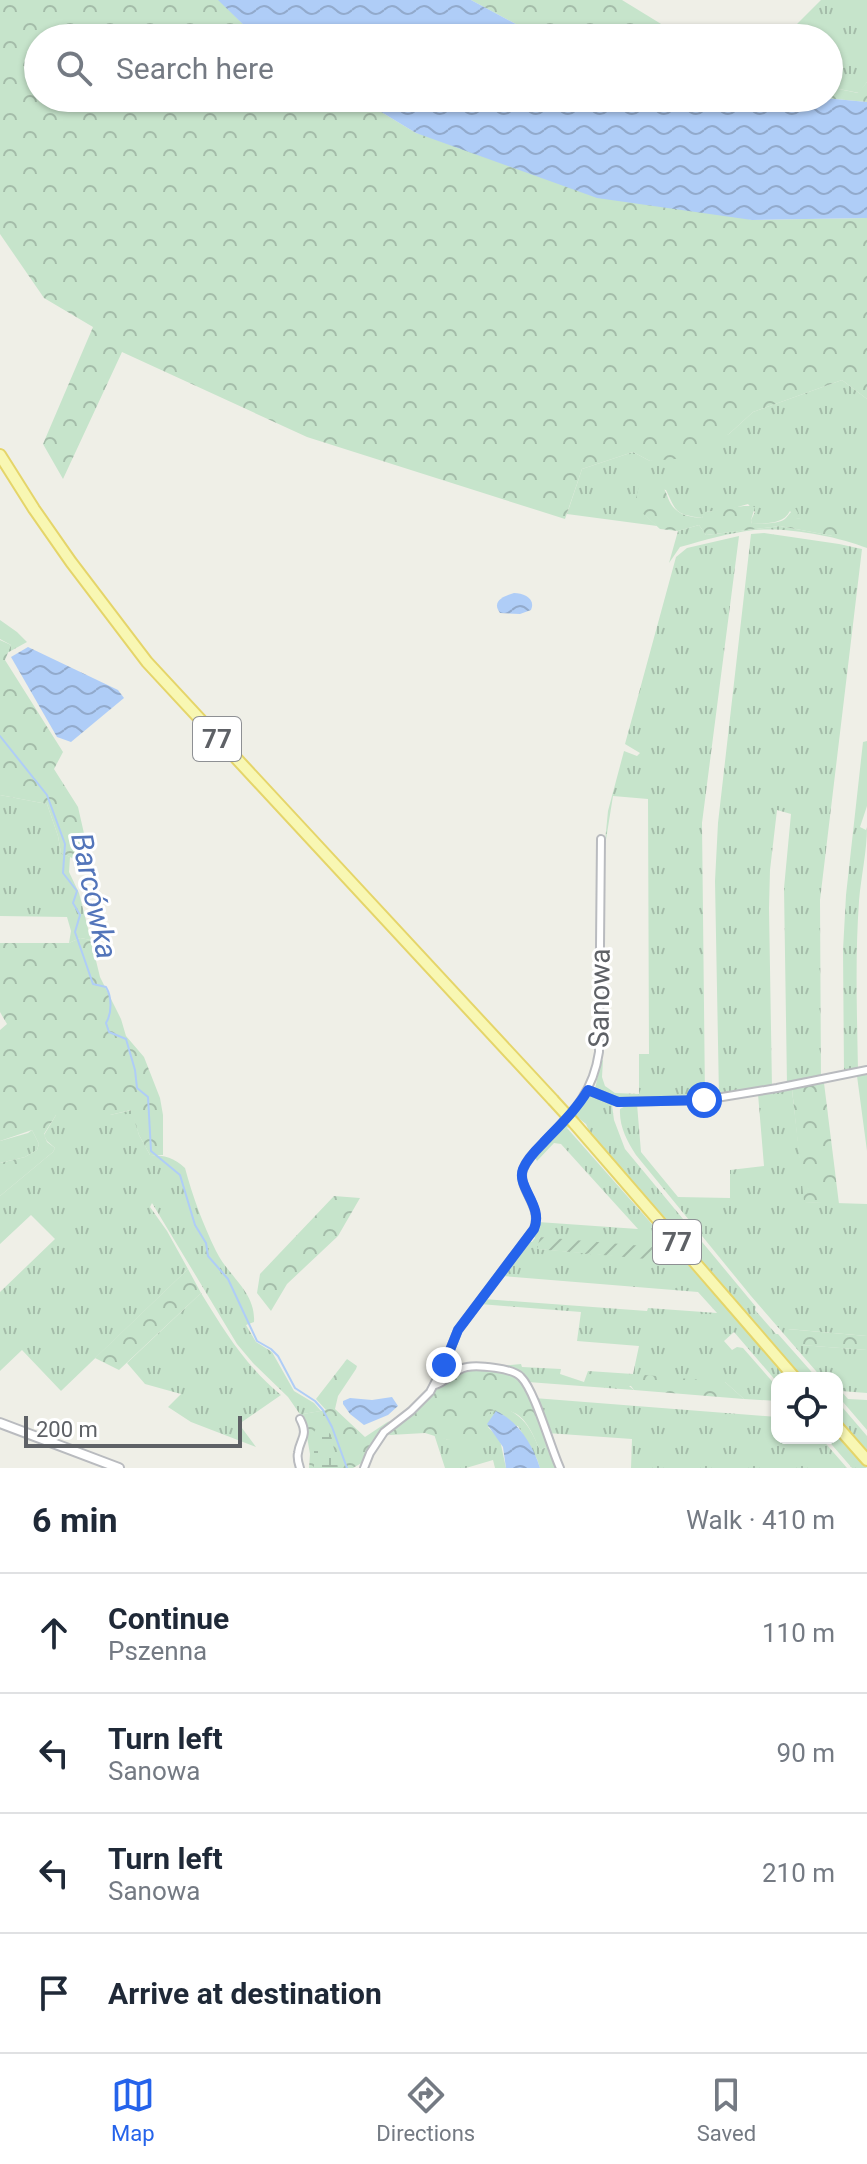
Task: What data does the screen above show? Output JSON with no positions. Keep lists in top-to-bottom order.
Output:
{
  "streets": {
    "main road": ["77"],
    "street": ["Sanowa"]
  },
  "water": ["Barcówka"],
  "scale_bar": "200 m",
  "page": {
    "search": "Search here",
    "scale": "200 m",
    "heading": ["6 min", "Walk · 410 m"],
    "list": [
      ["Continue", "Pszenna", "110 m"],
      ["Turn left", "Sanowa", "90 m"],
      ["Turn left", "Sanowa", "210 m"],
      "Arrive at destination"
    ],
    "nav": ["Map", "Directions", "Saved"]
  }
}
